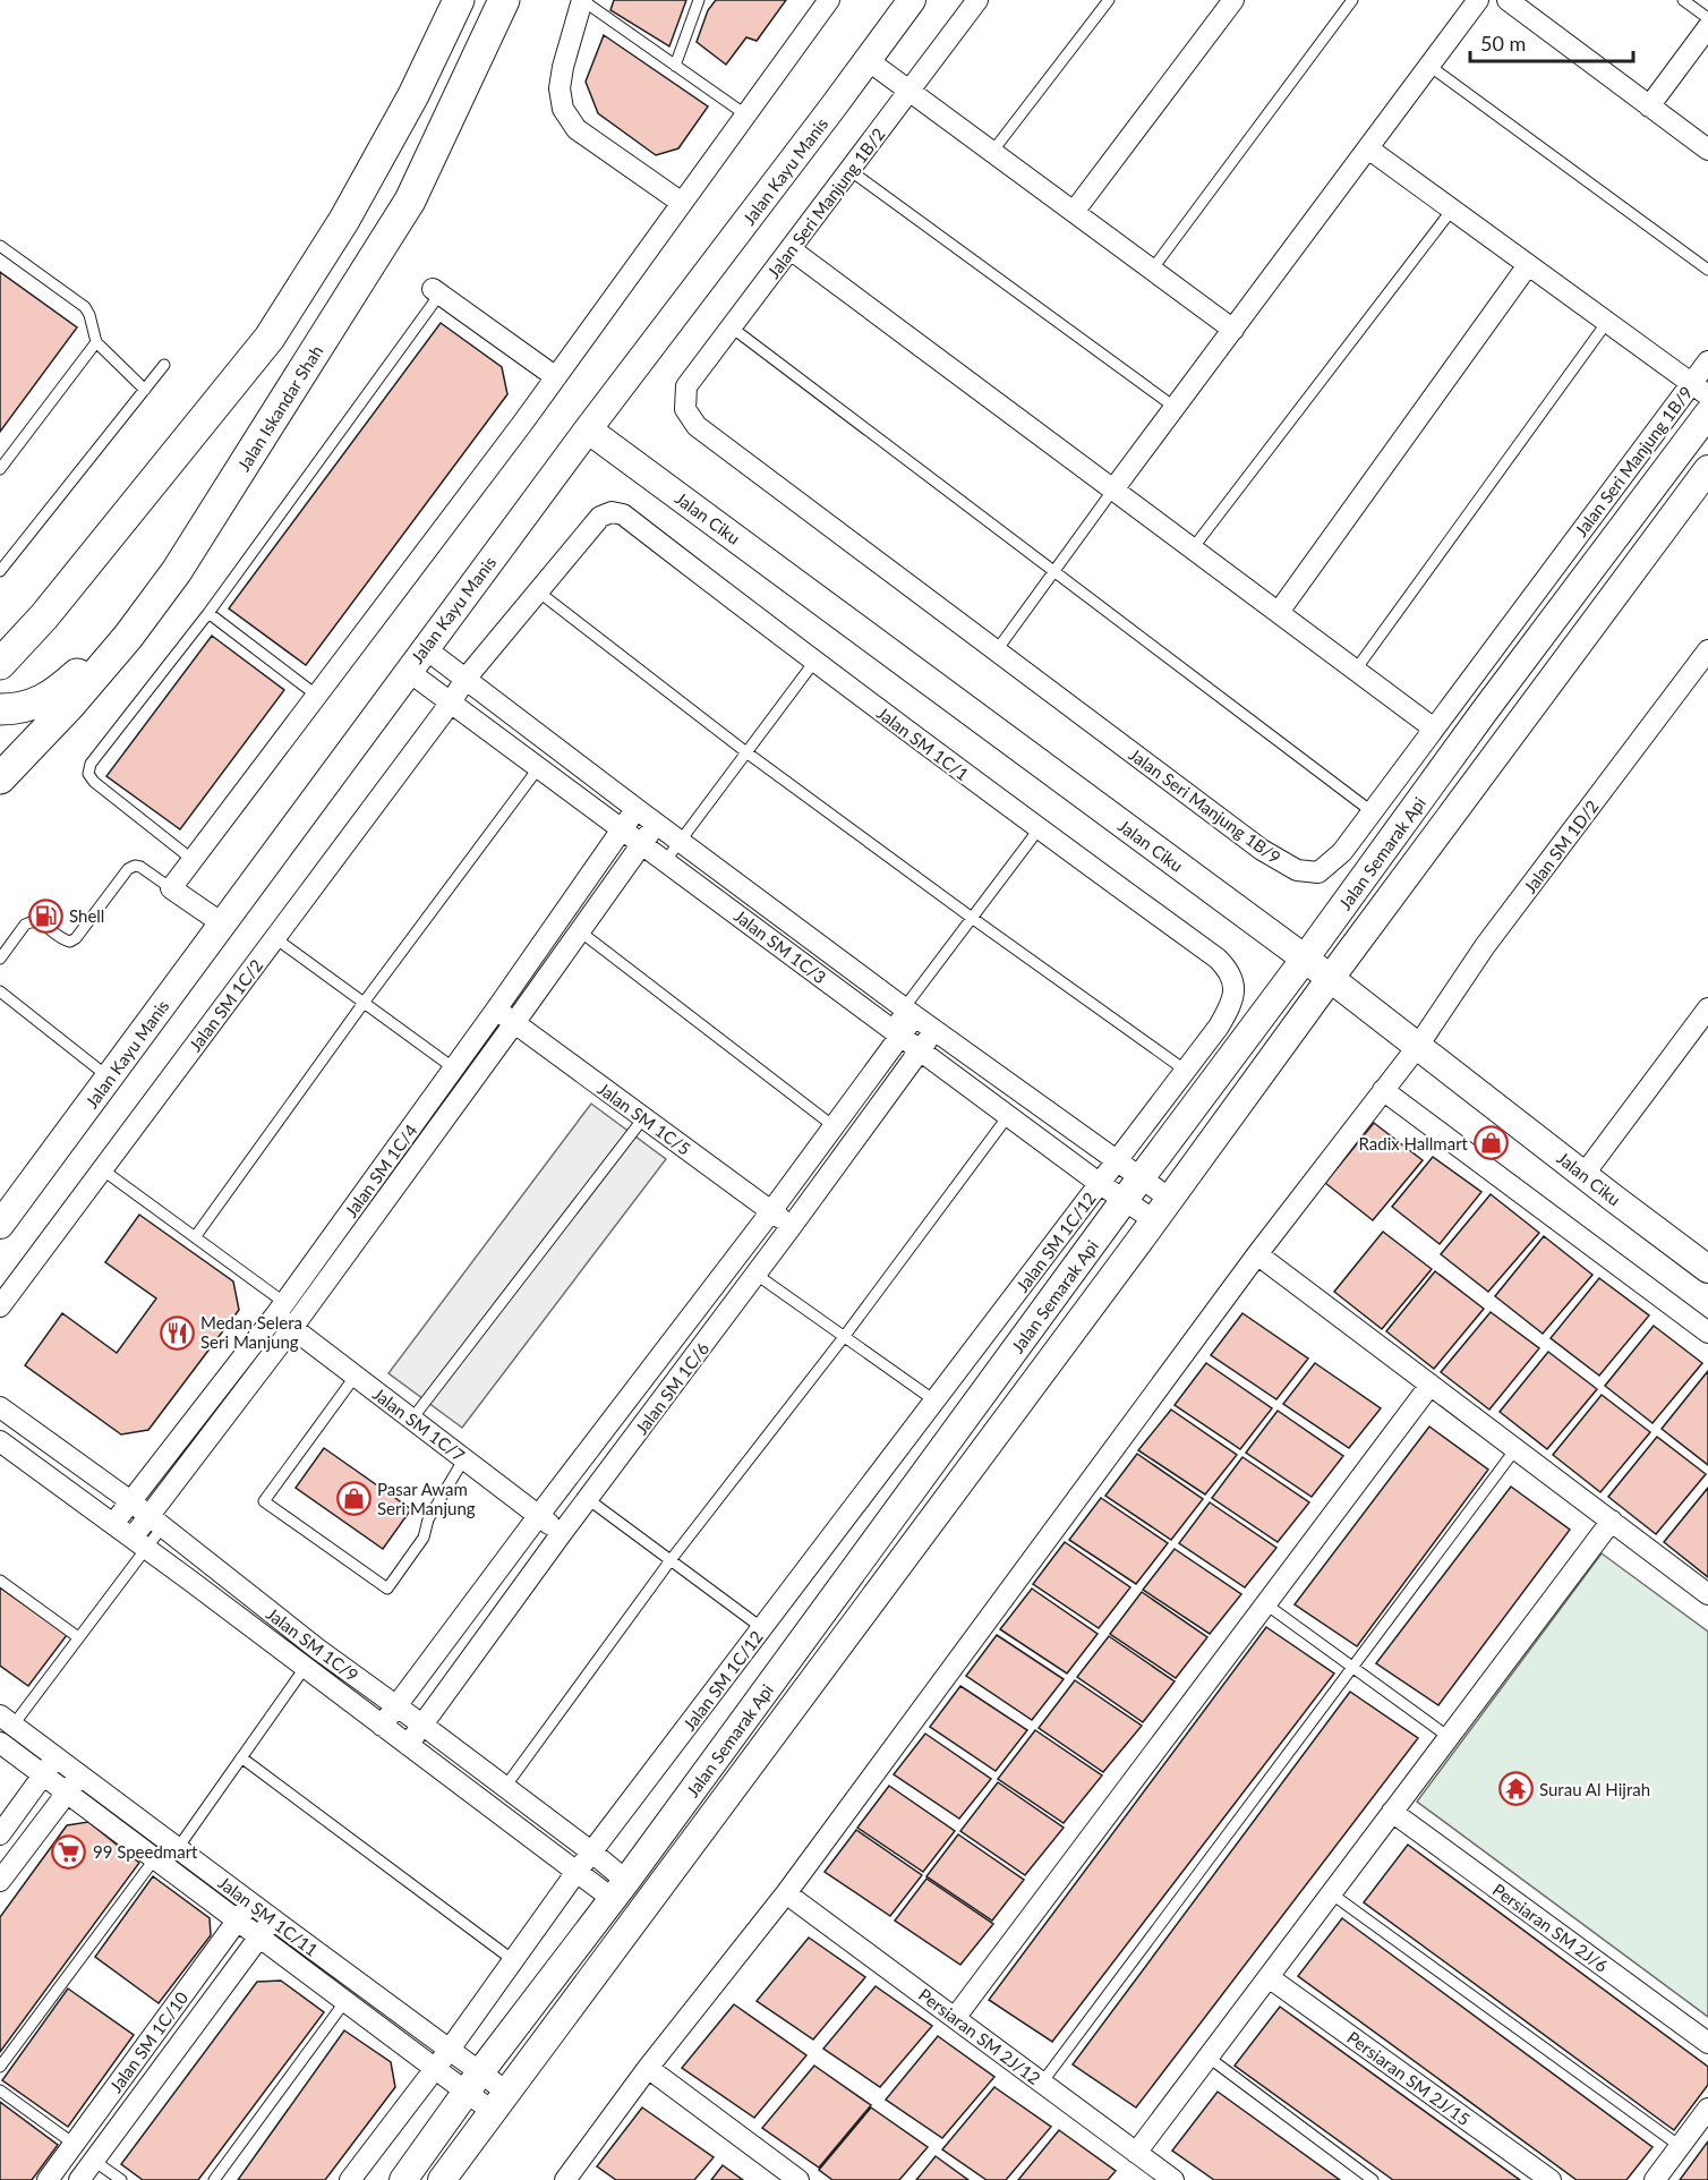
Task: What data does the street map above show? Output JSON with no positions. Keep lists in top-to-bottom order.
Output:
{
  "streets": {
    "main road": ["Jalan Iskandar Shah"],
    "street": [
      "Jalan Kayu Manis",
      "Jalan Seri Manjung 1B/2",
      "Jalan Seri Manjung 1B/9",
      "Jalan Ciku",
      "Jalan SM 1C/1",
      "Jalan SM 1D/2",
      "Jalan Semarak Api",
      "Jalan SM 1C/3",
      "Jalan SM 1C/2",
      "Jalan SM 1C/5",
      "Jalan SM 1C/4",
      "Jalan SM 1C/12",
      "Jalan SM 1C/6",
      "Jalan SM 1C/7",
      "Jalan SM 1C/9",
      "Jalan SM 1C/11",
      "Persiaran SM 2J/6",
      "Persiaran SM 2J/12",
      "Jalan SM 1C/10",
      "Persiaran SM 2J/15"
    ]
  },
  "crossings": [
    ["Jalan Kayu Manis", "Jalan Ciku"],
    ["Jalan Kayu Manis", "Jalan SM 1C/3"],
    ["Jalan Seri Manjung 1B/2", "Jalan Seri Manjung 1B/9"],
    ["Jalan Ciku", "Jalan SM 1D/2"],
    ["Jalan Ciku", "Jalan Semarak Api"],
    ["Jalan SM 1C/1", "Jalan SM 1C/3"],
    ["Jalan SM 1C/1", "Jalan SM 1C/2"],
    ["Jalan SM 1C/1", "Jalan SM 1C/12"],
    ["Jalan SM 1D/2", "Persiaran SM 2J/12"],
    ["Jalan Semarak Api", "Jalan SM 1C/3"],
    ["Jalan Semarak Api", "Jalan SM 1C/9"],
    ["Jalan Semarak Api", "Jalan SM 1C/11"],
    ["Jalan SM 1C/3", "Jalan SM 1C/2"],
    ["Jalan SM 1C/3", "Jalan SM 1C/4"],
    ["Jalan SM 1C/3", "Jalan SM 1C/12"],
    ["Jalan SM 1C/3", "Jalan SM 1C/6"],
    ["Jalan SM 1C/5", "Jalan SM 1C/4"],
    ["Jalan SM 1C/5", "Jalan SM 1C/6"],
    ["Jalan SM 1C/4", "Jalan SM 1C/7"],
    ["Jalan SM 1C/4", "Jalan SM 1C/9"],
    ["Jalan SM 1C/12", "Jalan SM 1C/9"],
    ["Jalan SM 1C/12", "Jalan SM 1C/11"],
    ["Jalan SM 1C/6", "Jalan SM 1C/7"],
    ["Jalan SM 1C/6", "Jalan SM 1C/9"],
    ["Jalan SM 1C/11", "Jalan SM 1C/10"]
  ],
  "places": {
    "fuel station": ["Shell"],
    "shop": ["Radix Hallmart", "Pasar Awam Seri Manjung"],
    "restaurant": ["Medan Selera Seri Manjung"],
    "temple": ["Surau Al Hijrah"],
    "supermarket": ["99 Speedmart"]
  },
  "scale_bar": "50 m"
}
